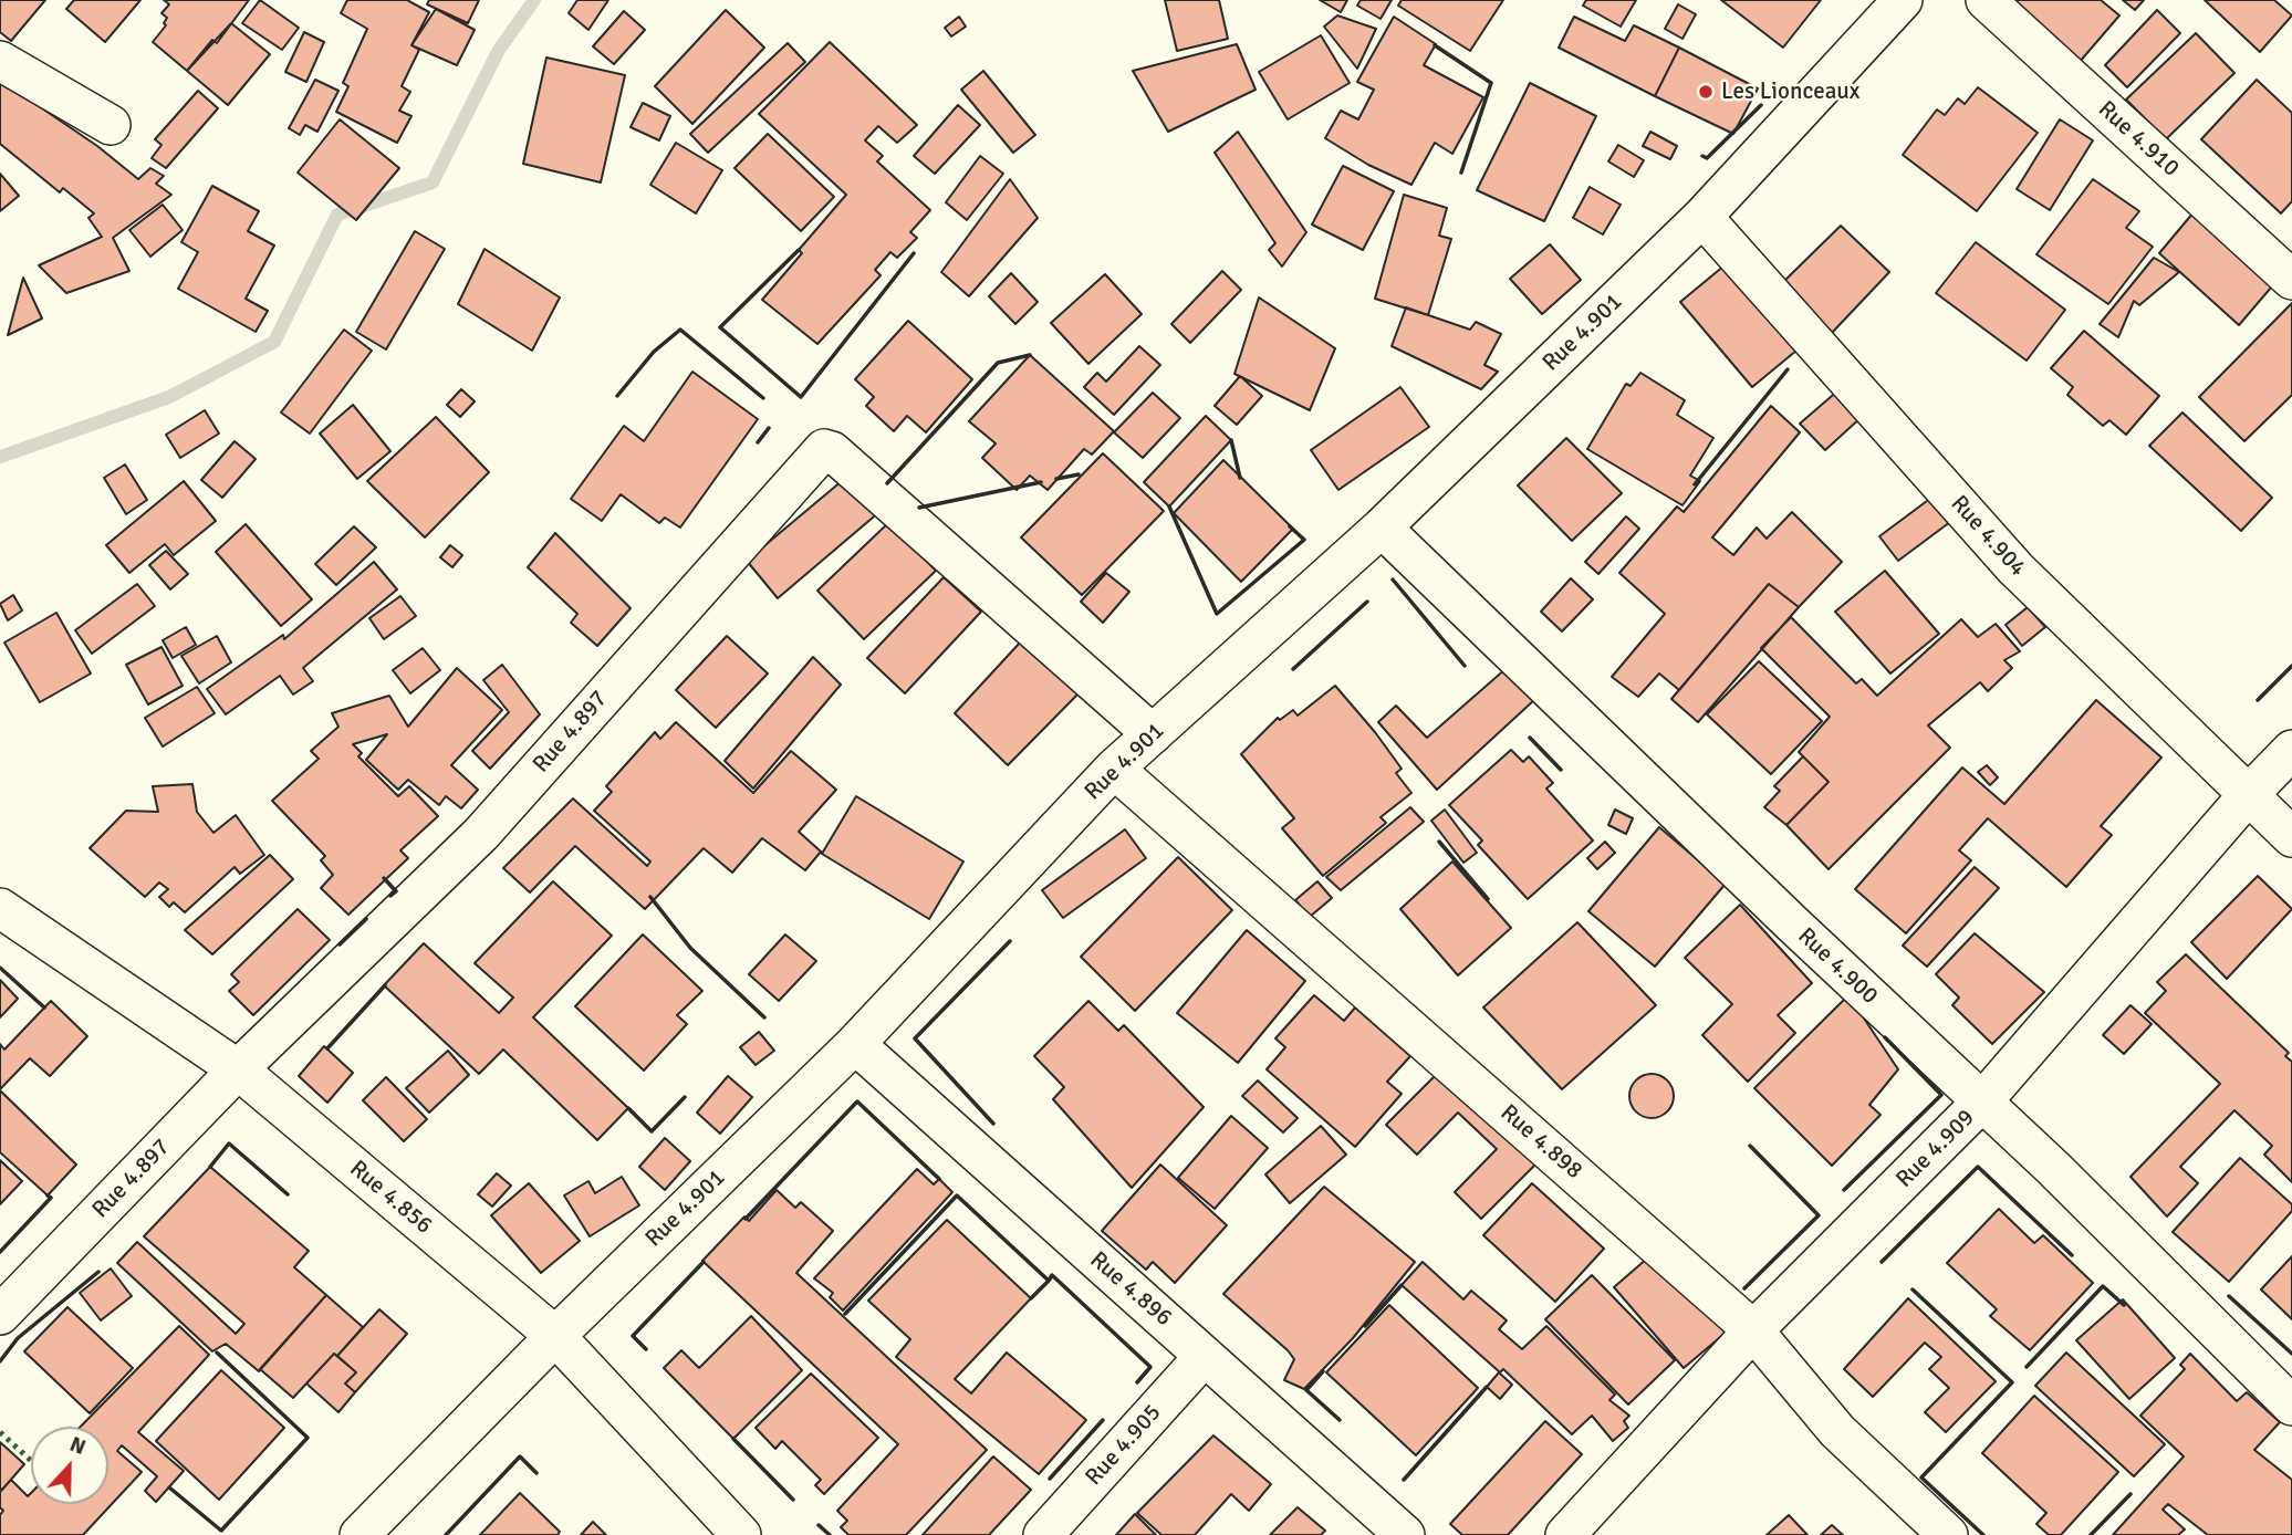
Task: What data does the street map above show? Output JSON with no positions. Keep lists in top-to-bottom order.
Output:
{
  "streets": {
    "street": [
      "Rue 4.910",
      "Rue 4.901",
      "Rue 4.904",
      "Rue 4.897",
      "Rue 4.900",
      "Rue 4.898",
      "Rue 4.909",
      "Rue 4.856",
      "Rue 4.896",
      "Rue 4.905"
    ]
  },
  "crossings": [
    ["Rue 4.901", "Rue 4.904"],
    ["Rue 4.901", "Rue 4.897"],
    ["Rue 4.901", "Rue 4.900"],
    ["Rue 4.901", "Rue 4.898"],
    ["Rue 4.901", "Rue 4.856"],
    ["Rue 4.901", "Rue 4.896"],
    ["Rue 4.904", "Rue 4.909"],
    ["Rue 4.897", "Rue 4.856"],
    ["Rue 4.900", "Rue 4.909"],
    ["Rue 4.898", "Rue 4.909"],
    ["Rue 4.896", "Rue 4.905"]
  ],
  "places": ["Les Lionceaux"],
  "north": "top"
}
